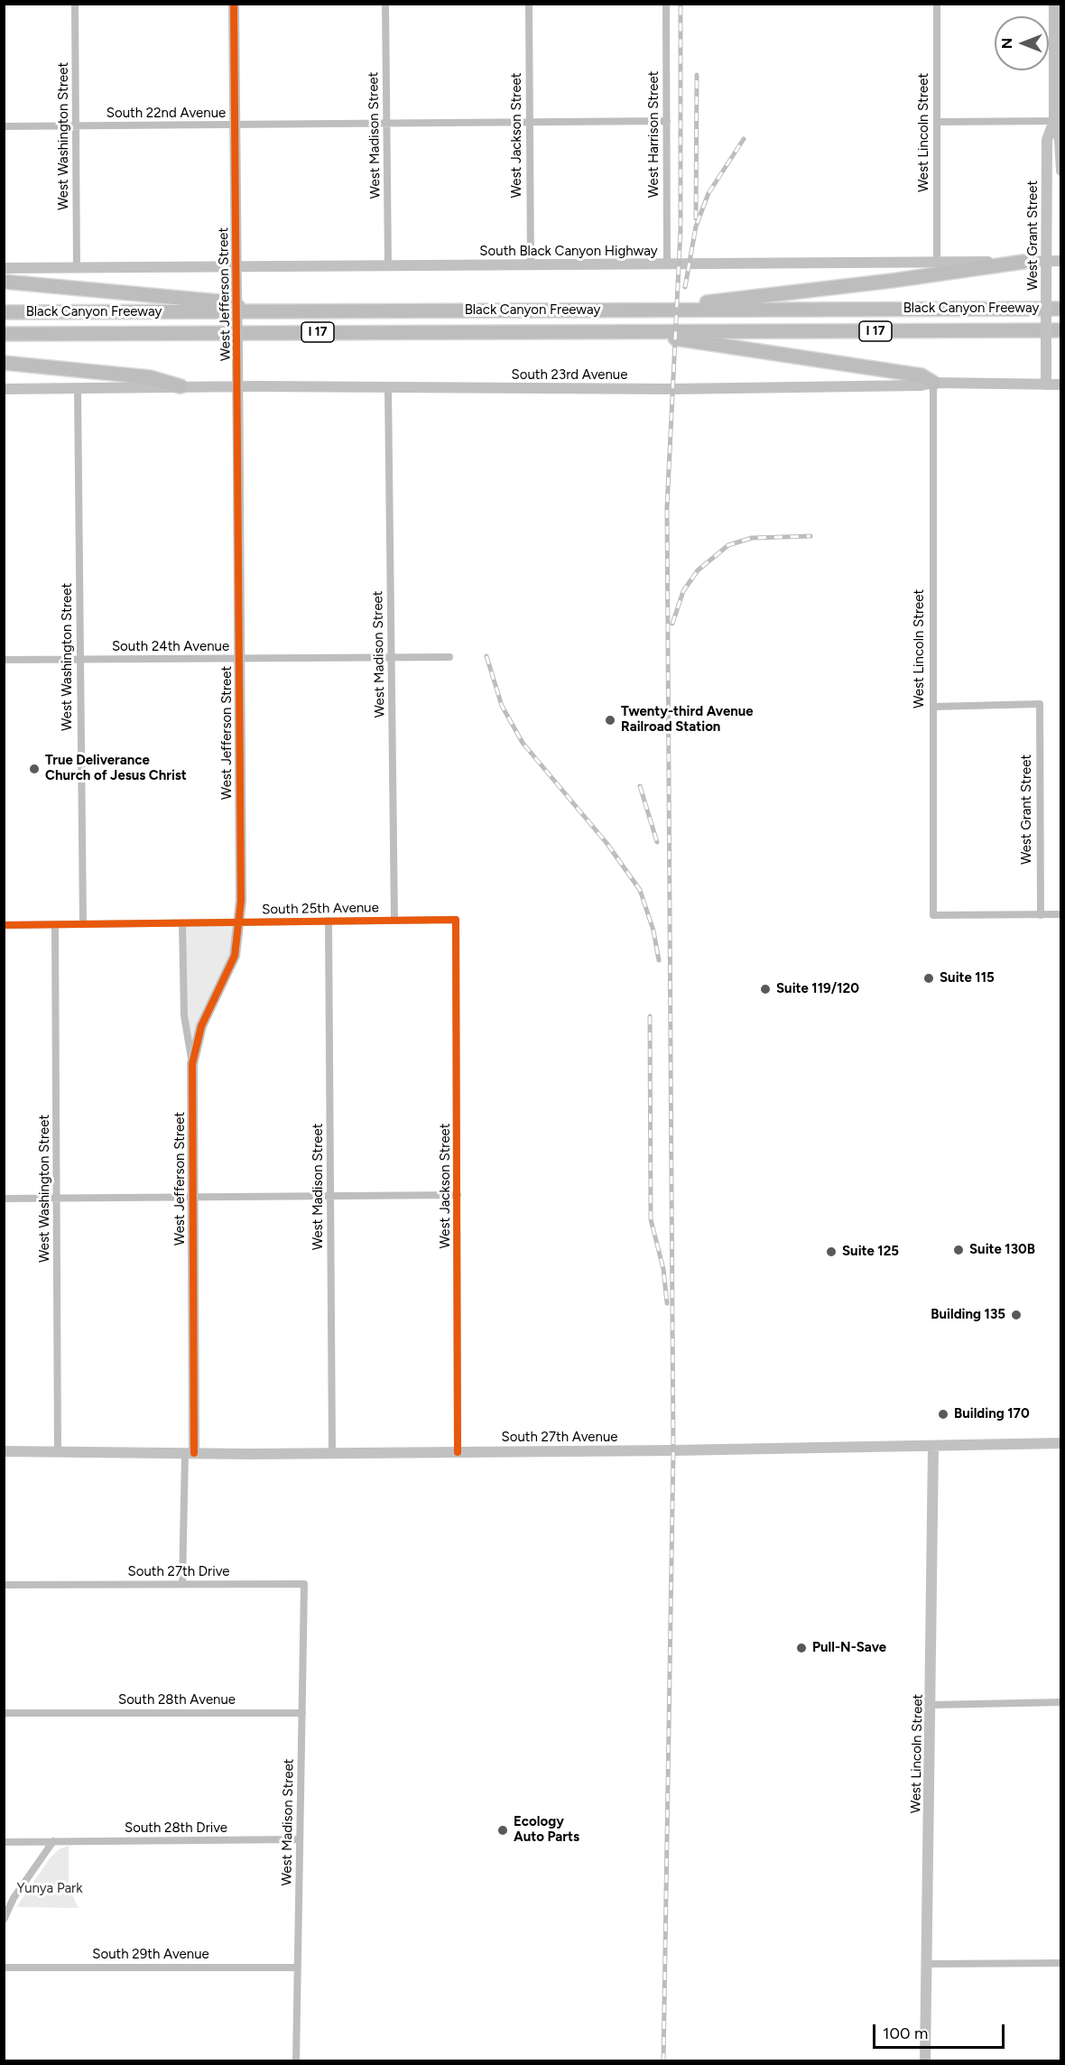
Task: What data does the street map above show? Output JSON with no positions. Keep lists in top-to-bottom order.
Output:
{
  "streets": {
    "highway": ["Black Canyon Freeway", "I 17"],
    "main road": [
      "West Lincoln Street",
      "West Grant Street",
      "South Black Canyon Highway",
      "West Jefferson Street",
      "South 23rd Avenue",
      "South 27th Avenue"
    ],
    "street": [
      "South 22nd Avenue",
      "West Harrison Street",
      "West Madison Street",
      "West Jackson Street",
      "West Washington Street",
      "South 24th Avenue",
      "South 25th Avenue",
      "South 27th Drive",
      "South 28th Avenue",
      "South 28th Drive",
      "South 29th Avenue"
    ]
  },
  "crossings": [
    ["South 22nd Avenue", "West Harrison Street"],
    ["South 22nd Avenue", "West Madison Street"],
    ["South 22nd Avenue", "West Jackson Street"],
    ["South 22nd Avenue", "West Washington Street"],
    ["South 22nd Avenue", "West Jefferson Street"],
    ["West Lincoln Street", "West Grant Street"],
    ["West Lincoln Street", "South Black Canyon Highway"],
    ["West Lincoln Street", "South 23rd Avenue"],
    ["West Lincoln Street", "South 27th Avenue"],
    ["West Harrison Street", "South Black Canyon Highway"],
    ["West Madison Street", "South Black Canyon Highway"],
    ["West Madison Street", "South 23rd Avenue"],
    ["West Madison Street", "South 24th Avenue"],
    ["West Madison Street", "South 25th Avenue"],
    ["West Madison Street", "South 27th Avenue"],
    ["West Madison Street", "South 27th Drive"],
    ["West Madison Street", "South 28th Avenue"],
    ["West Madison Street", "South 28th Drive"],
    ["West Madison Street", "South 29th Avenue"],
    ["West Jackson Street", "South Black Canyon Highway"],
    ["West Jackson Street", "South 25th Avenue"],
    ["West Jackson Street", "South 27th Avenue"],
    ["West Washington Street", "South Black Canyon Highway"],
    ["West Washington Street", "South 23rd Avenue"],
    ["West Washington Street", "South 24th Avenue"],
    ["West Washington Street", "South 25th Avenue"],
    ["West Washington Street", "South 27th Avenue"],
    ["West Grant Street", "South Black Canyon Highway"],
    ["West Grant Street", "South 23rd Avenue"],
    ["South Black Canyon Highway", "West Jefferson Street"],
    ["West Jefferson Street", "South 23rd Avenue"],
    ["West Jefferson Street", "South 24th Avenue"],
    ["West Jefferson Street", "South 25th Avenue"],
    ["West Jefferson Street", "South 27th Avenue"],
    ["West Jefferson Street", "South 27th Drive"]
  ],
  "parks": ["Yunya Park"],
  "places": [
    "Twenty-third Avenue Railroad Station",
    "True Deliverance Church of Jesus Christ",
    "Suite 115",
    "Suite 119/120",
    "Suite 130B",
    "Suite 125",
    "Building 135",
    "Building 170",
    "Pull-N-Save",
    "Ecology Auto Parts"
  ],
  "scale_bar": "100 m",
  "north": "left"
}
